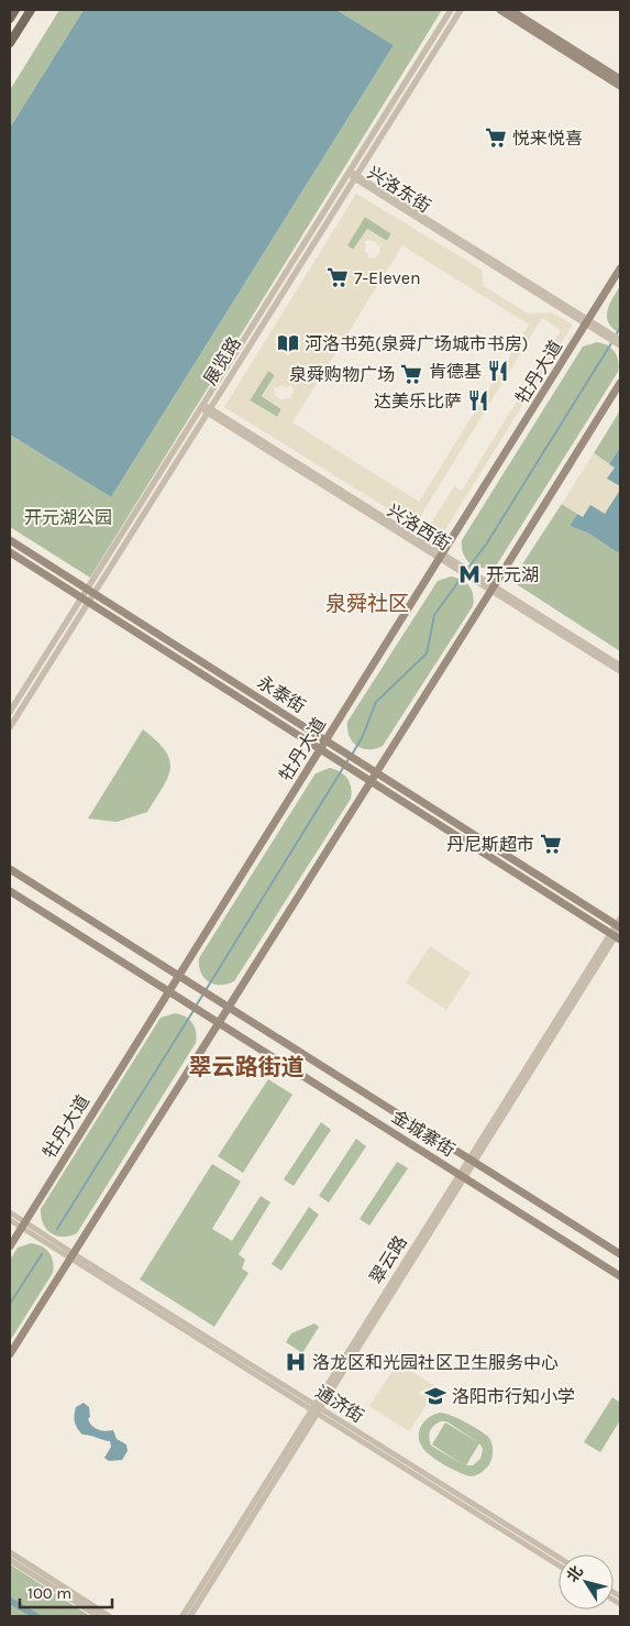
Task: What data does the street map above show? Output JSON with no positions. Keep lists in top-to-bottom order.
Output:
{
  "streets": {
    "main road": ["牡丹大道", "永泰街", "金城寨街"],
    "street": [
      "兴洛东街",
      "展览路",
      "兴洛西街",
      "翠云路",
      "通济街"
    ]
  },
  "crossings": [
    ["兴洛东街", "展览路"],
    ["兴洛东街", "牡丹大道"],
    ["展览路", "兴洛西街"],
    ["展览路", "永泰街"],
    ["牡丹大道", "兴洛西街"],
    ["牡丹大道", "永泰街"],
    ["牡丹大道", "金城寨街"],
    ["牡丹大道", "通济街"],
    ["永泰街", "翠云路"],
    ["金城寨街", "翠云路"],
    ["翠云路", "通济街"]
  ],
  "districts": ["泉舜社区", "翠云路街道"],
  "parks": ["开元湖公园"],
  "places": {
    "supermarket": [
      "悦来悦喜",
      "7-Eleven",
      "泉舜购物广场",
      "丹尼斯超市"
    ],
    "library": ["河洛书苑(泉舜广场城市书房)"],
    "restaurant": ["肯德基", "达美乐比萨"],
    "metro station": ["开元湖"],
    "hospital": ["洛龙区和光园社区卫生服务中心"],
    "school or university": ["洛阳市行知小学"]
  },
  "scale_bar": "100 m",
  "north": "top left"
}
